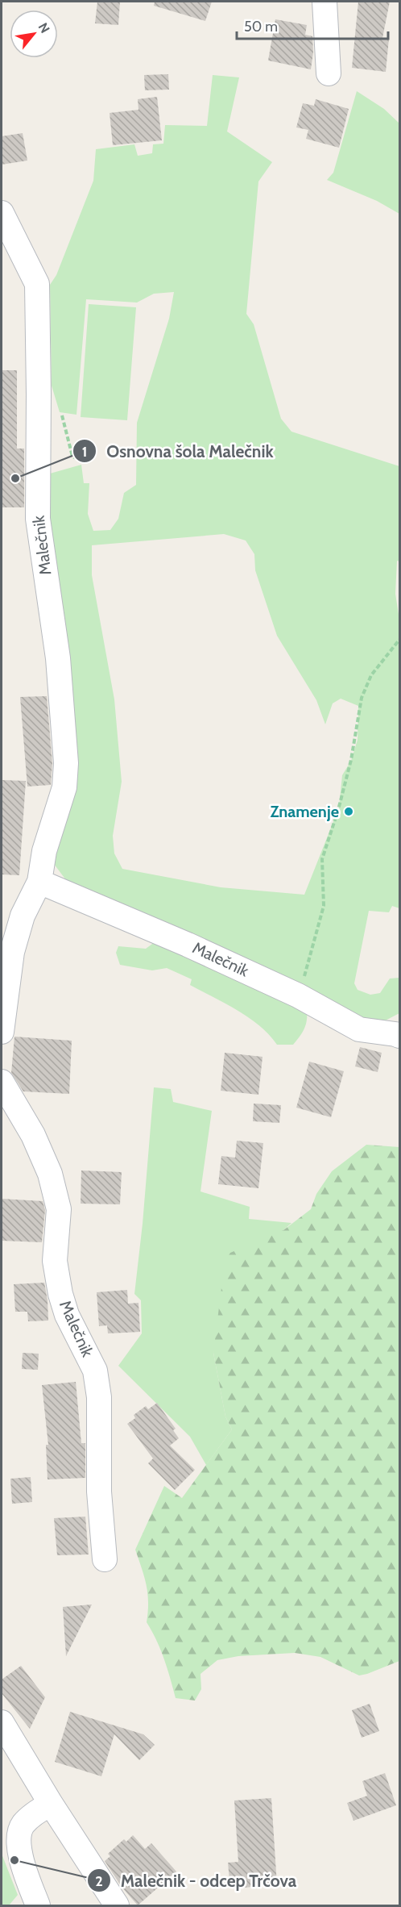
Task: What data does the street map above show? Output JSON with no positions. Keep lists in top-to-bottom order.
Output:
{
  "streets": {
    "street": ["Malečnik"]
  },
  "places": ["Osnovna šola Malečnik", "Znamenje", "Malečnik - odcep Trčova"],
  "scale_bar": "50 m",
  "north": "top right"
}
